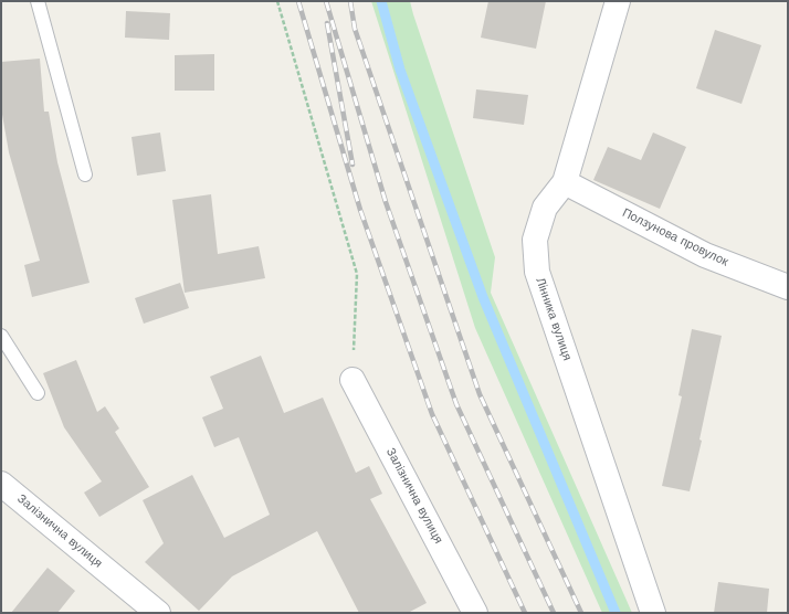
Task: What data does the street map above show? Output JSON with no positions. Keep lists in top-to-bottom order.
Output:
{
  "streets": {
    "street": ["Ползунова провулок", "Лінника вулиця", "Залізнична вулиця"]
  },
  "crossings": [
    ["Ползунова провулок", "Лінника вулиця"]
  ]
}
